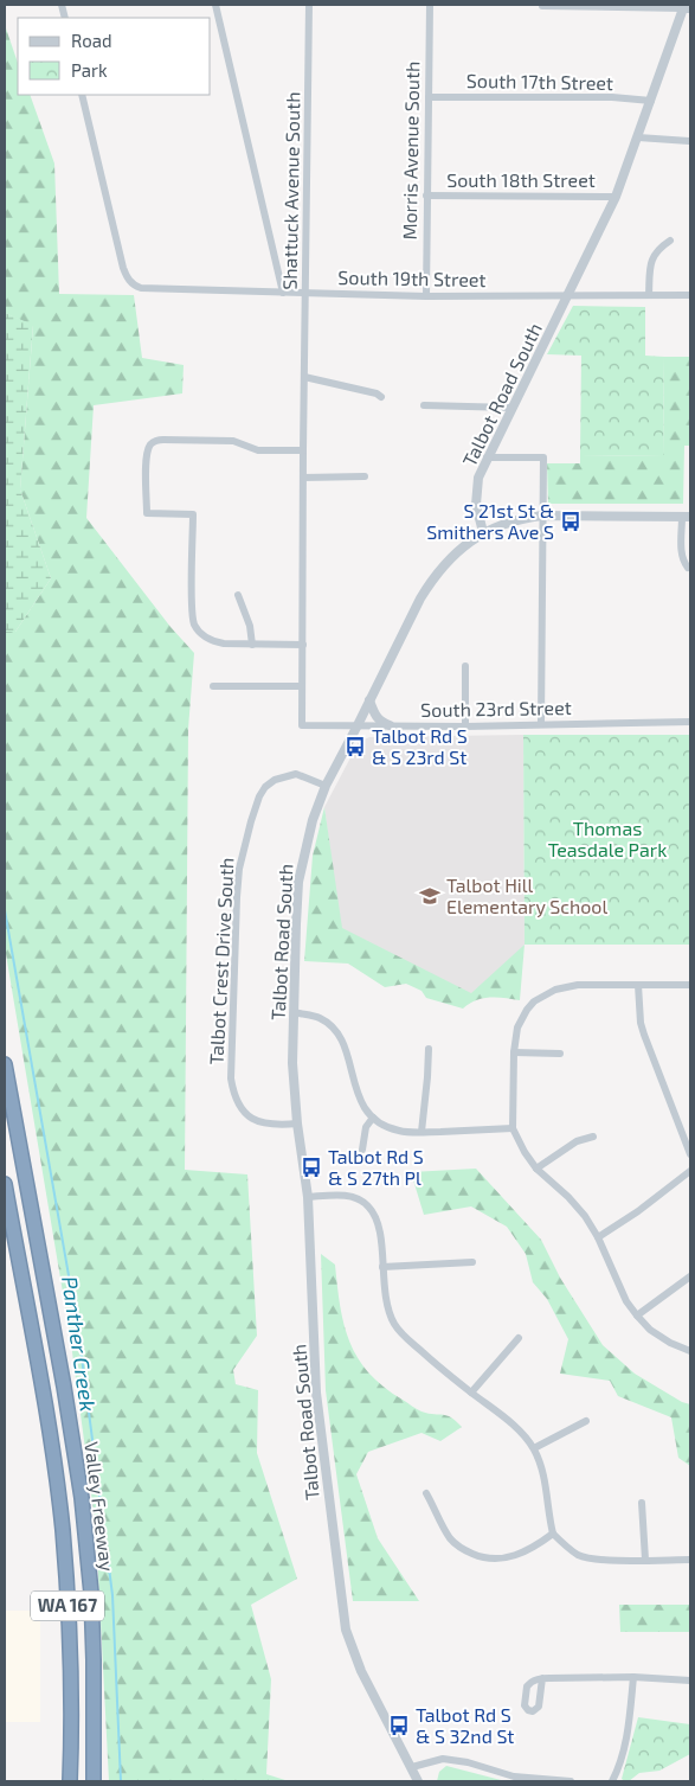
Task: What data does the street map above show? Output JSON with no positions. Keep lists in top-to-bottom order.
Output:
{
  "streets": {
    "highway": ["Valley Freeway", "WA 167"],
    "street": [
      "South 17th Street",
      "Morris Avenue South",
      "South 18th Street",
      "Shattuck Avenue South",
      "South 19th Street",
      "Talbot Road South",
      "South 23rd Street",
      "Talbot Crest Drive South"
    ]
  },
  "crossings": [
    ["South 17th Street", "Morris Avenue South"],
    ["South 17th Street", "Talbot Road South"],
    ["Morris Avenue South", "South 18th Street"],
    ["Morris Avenue South", "South 19th Street"],
    ["South 18th Street", "Talbot Road South"],
    ["Shattuck Avenue South", "South 19th Street"],
    ["Shattuck Avenue South", "South 23rd Street"],
    ["South 19th Street", "Talbot Road South"],
    ["Talbot Road South", "South 23rd Street"],
    ["Talbot Road South", "Talbot Crest Drive South"]
  ],
  "water": ["Panther Creek"],
  "parks": ["Thomas Teasdale Park"],
  "places": {
    "bus stop": [
      "S 21st St & Smithers Ave S",
      "Talbot Rd S & S 23rd St",
      "Talbot Rd S & S 27th Pl",
      "Talbot Rd S & S 32nd St"
    ],
    "school or university": ["Talbot Hill Elementary School"]
  },
  "legend": ["Road", "Park"]
}
